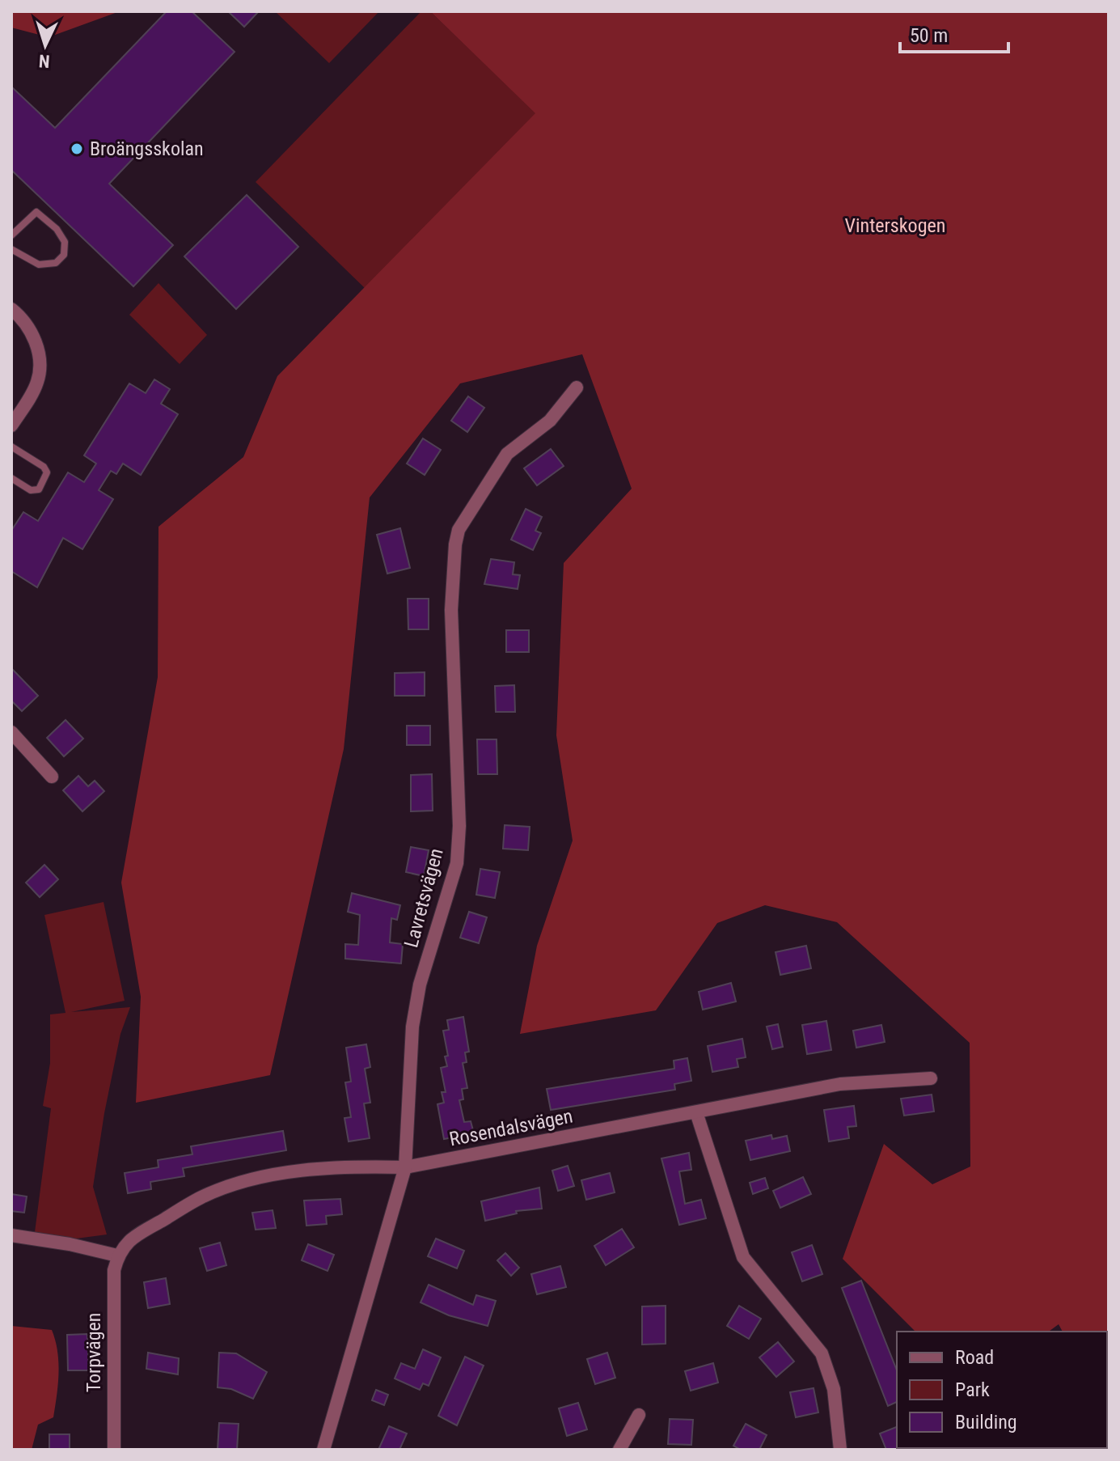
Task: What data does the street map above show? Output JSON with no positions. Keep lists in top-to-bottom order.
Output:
{
  "streets": {
    "street": ["Lavretsvägen", "Rosendalsvägen", "Torpvägen"]
  },
  "crossings": [
    ["Lavretsvägen", "Rosendalsvägen"],
    ["Rosendalsvägen", "Torpvägen"]
  ],
  "parks": ["Vinterskogen"],
  "places": ["Broängsskolan"],
  "legend": ["Road", "Park", "Building"],
  "scale_bar": "50 m",
  "north": "bottom"
}
